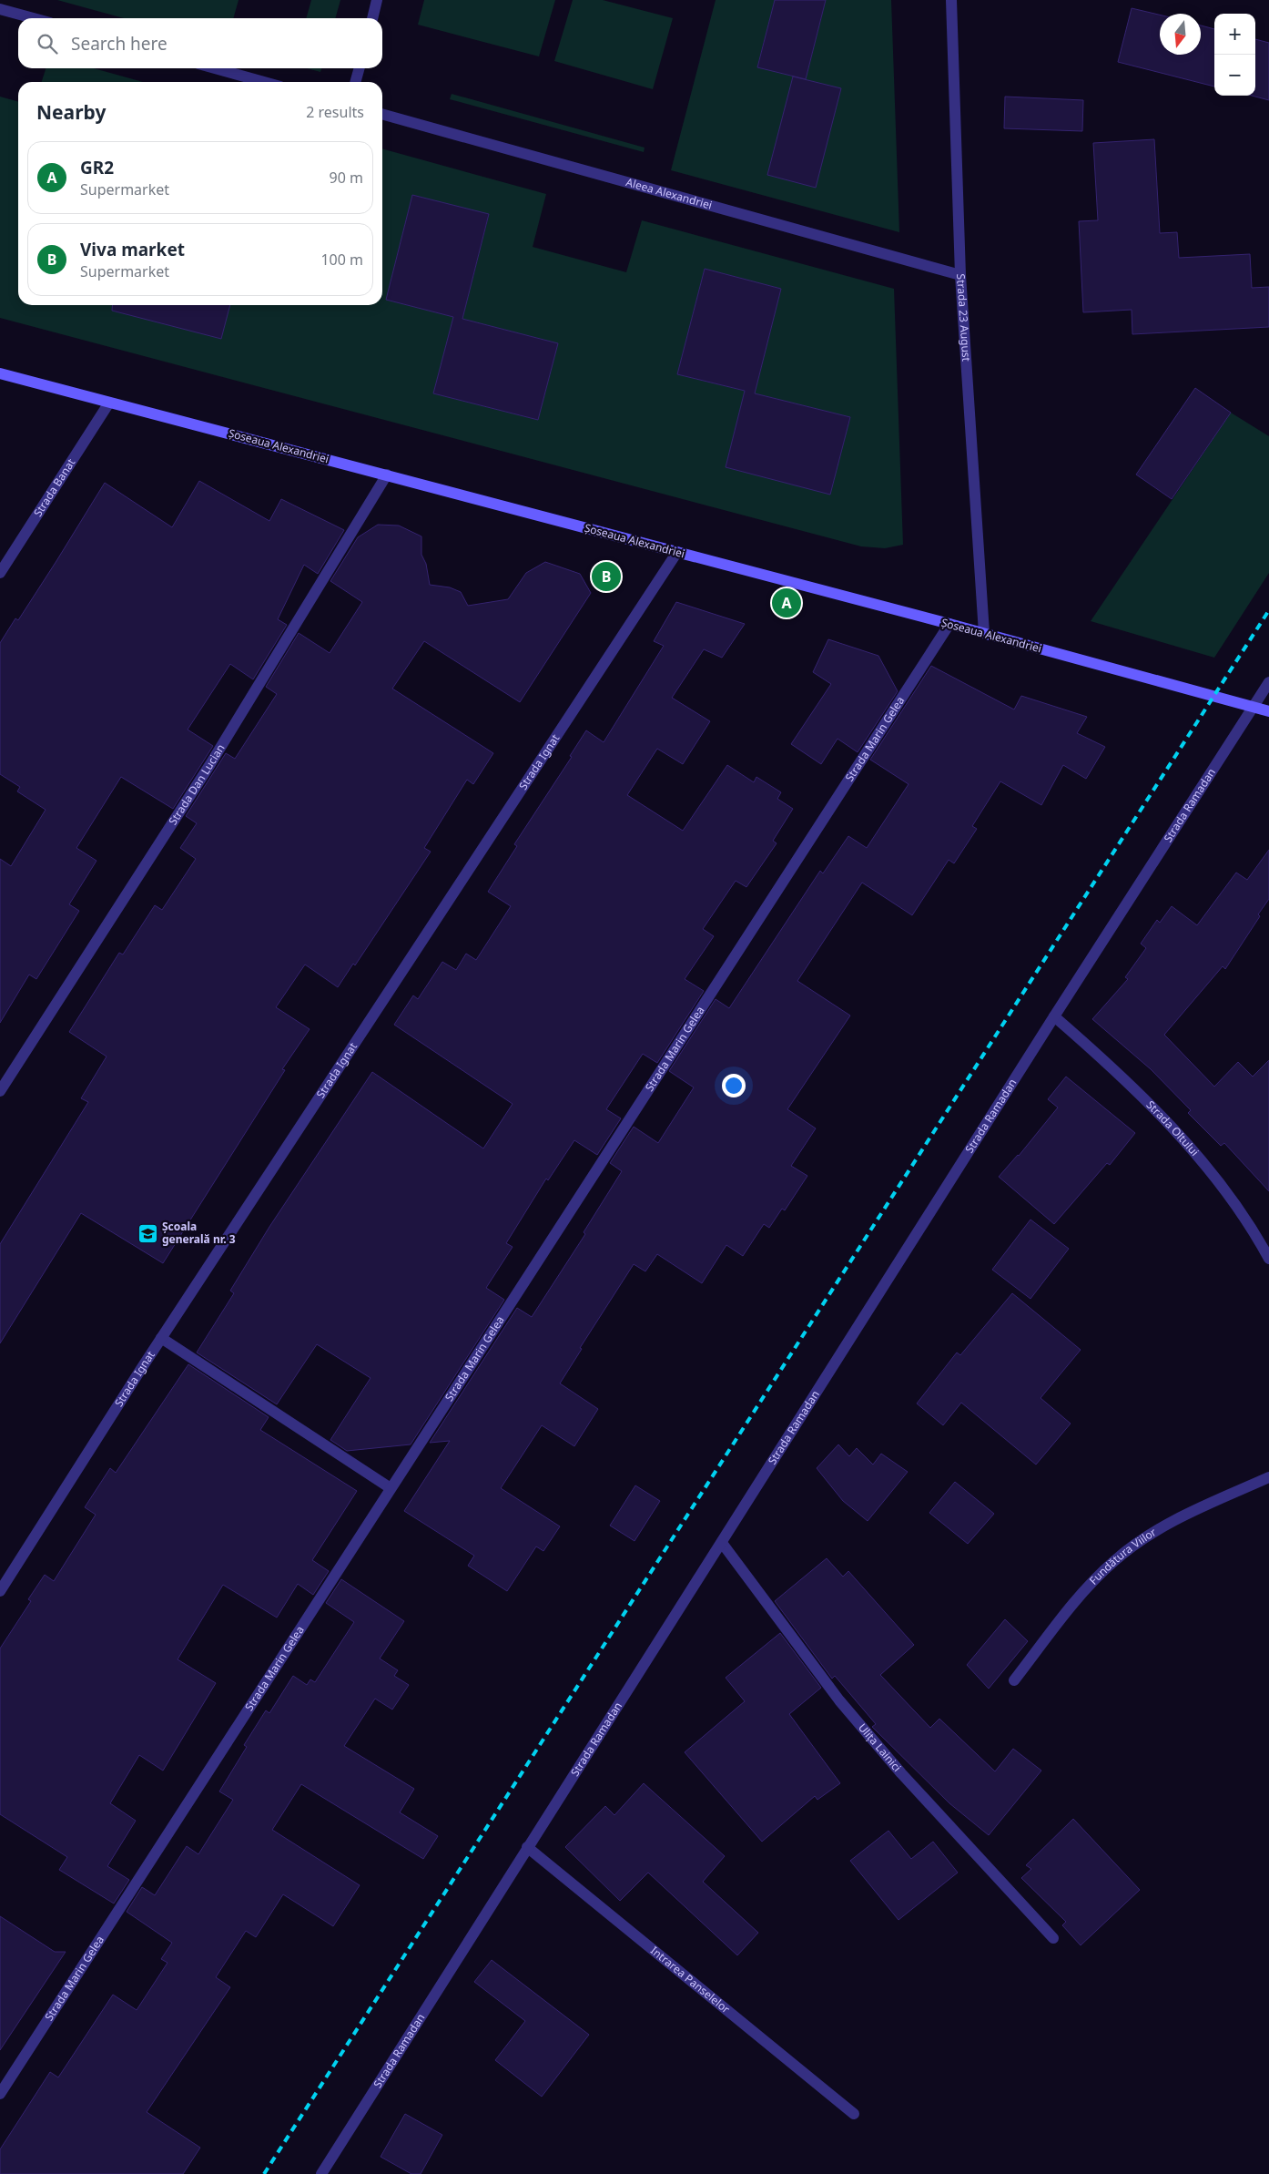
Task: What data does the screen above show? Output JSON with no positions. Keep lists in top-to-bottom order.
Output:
{
  "streets": {
    "main road": ["Șoseaua Alexandriei"],
    "street": [
      "Aleea Alexandriei",
      "Strada 23 August",
      "Strada Banat",
      "Strada Marin Gelea",
      "Strada Ignat",
      "Strada Dan Lucian",
      "Strada Ramadan",
      "Strada Oltului",
      "Fundătura Viilor",
      "Ulița Lainici",
      "Intrarea Panselelor"
    ]
  },
  "crossings": [
    ["Aleea Alexandriei", "Strada 23 August"],
    ["Strada 23 August", "Șoseaua Alexandriei"],
    ["Șoseaua Alexandriei", "Strada Banat"],
    ["Șoseaua Alexandriei", "Strada Marin Gelea"],
    ["Șoseaua Alexandriei", "Strada Ignat"],
    ["Șoseaua Alexandriei", "Strada Dan Lucian"],
    ["Șoseaua Alexandriei", "Strada Ramadan"],
    ["Strada Ramadan", "Strada Oltului"],
    ["Strada Ramadan", "Ulița Lainici"],
    ["Strada Ramadan", "Intrarea Panselelor"]
  ],
  "places": {
    "school or university": ["Școala generală nr. 3"]
  },
  "north": "bottom",
  "page": {
    "map_buttons": ["+", "−"],
    "search": "Search here",
    "heading": ["Nearby", "2 results"],
    "list": [
      {
        "mark": "A",
        "name": "GR2",
        "note": "Supermarket",
        "value": "90 m"
      },
      {
        "mark": "B",
        "name": "Viva market",
        "note": "Supermarket",
        "value": "100 m"
      }
    ],
    "pins": ["B", "A"]
  }
}
